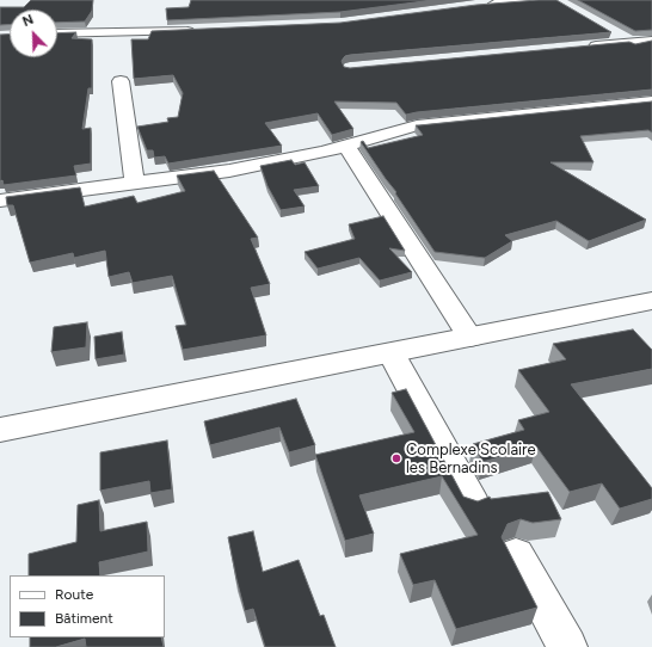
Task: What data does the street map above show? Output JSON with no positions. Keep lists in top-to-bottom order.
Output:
{
  "places": ["Complexe Scolaire les Bernadins"],
  "legend": ["Route", "Bâtiment"],
  "north": "top left"
}
